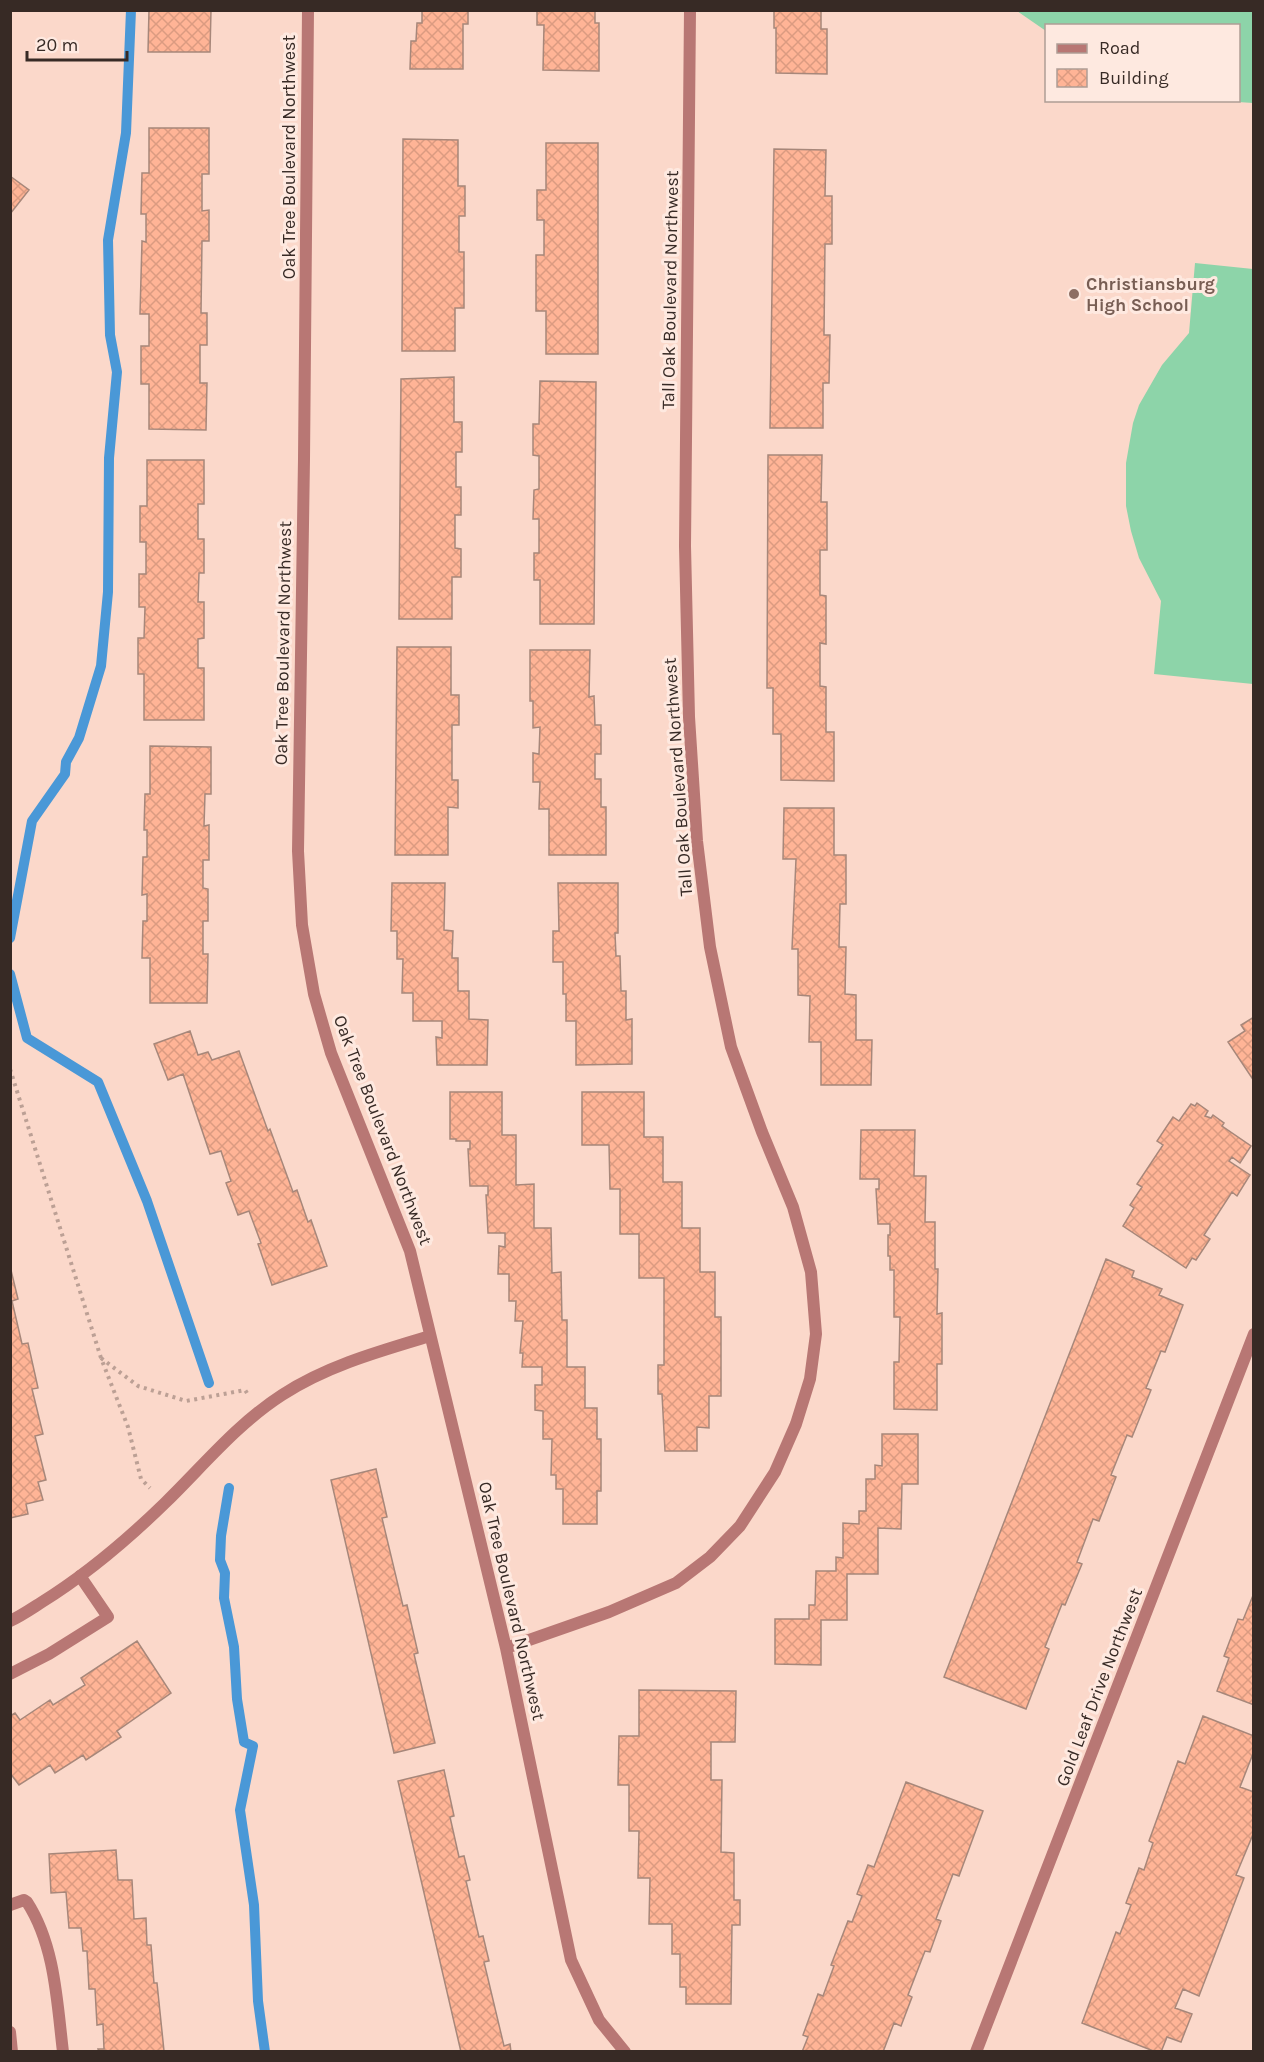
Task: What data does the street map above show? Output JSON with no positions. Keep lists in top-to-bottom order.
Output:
{
  "streets": {
    "street": ["Oak Tree Boulevard Northwest", "Tall Oak Boulevard Northwest", "Gold Leaf Drive Northwest"]
  },
  "crossings": [
    ["Oak Tree Boulevard Northwest", "Tall Oak Boulevard Northwest"]
  ],
  "places": ["Christiansburg High School"],
  "legend": ["Road", "Building"],
  "scale_bar": "20 m"
}
